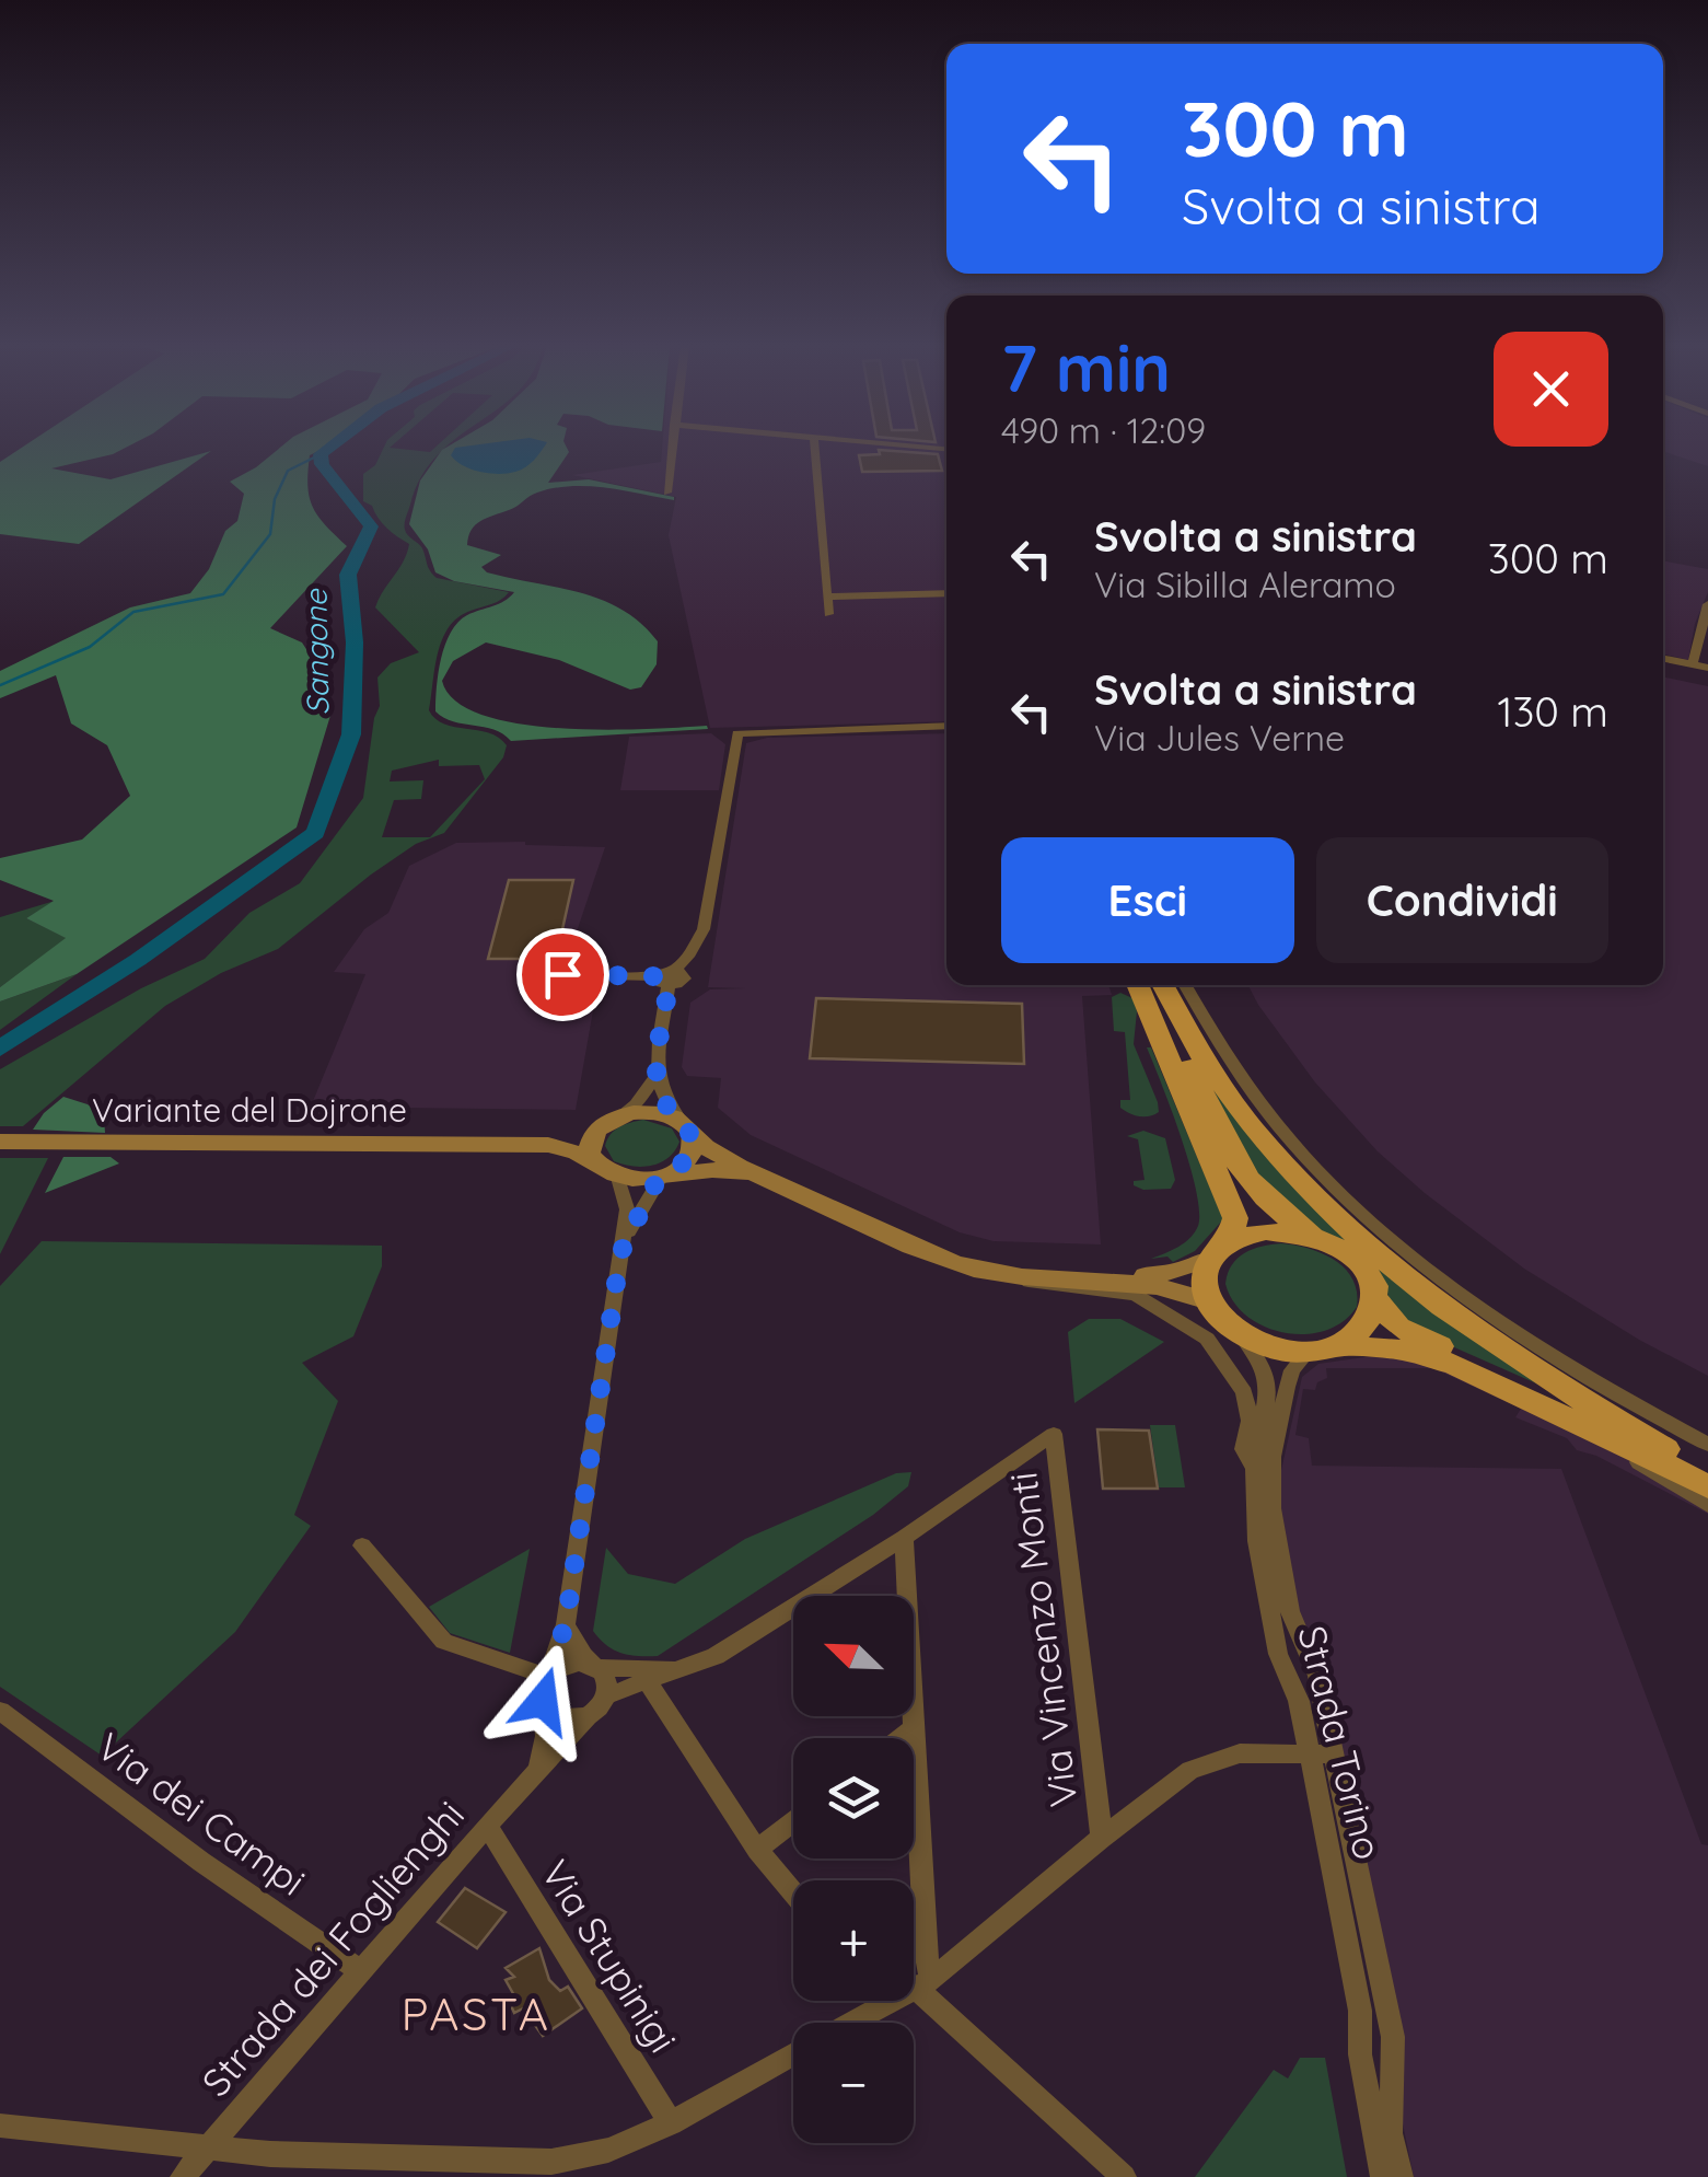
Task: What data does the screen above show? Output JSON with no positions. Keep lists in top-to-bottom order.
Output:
{
  "streets": {
    "street": [
      "Variante del Dojrone",
      "Via Vincenzo Monti",
      "Strada Torino",
      "Via dei Campi",
      "Strada dei Foglienghi",
      "Via Stupinigi"
    ]
  },
  "crossings": [
    ["Via Vincenzo Monti", "Strada dei Foglienghi"],
    ["Via dei Campi", "Strada dei Foglienghi"],
    ["Strada dei Foglienghi", "Via Stupinigi"]
  ],
  "districts": ["PASTA"],
  "water": ["Sangone"],
  "north": "top left",
  "page": {
    "turn": ["300 m", "Svolta a sinistra"],
    "heading": ["7 min", "490 m · 12:09"],
    "list": [
      {
        "name": "Svolta a sinistra",
        "note": "Via Sibilla Aleramo",
        "value": "300 m"
      },
      {
        "name": "Svolta a sinistra",
        "note": "Via Jules Verne",
        "value": "130 m"
      }
    ],
    "buttons": ["Esci", "Condividi"],
    "map_buttons": ["+", "−"]
  }
}
